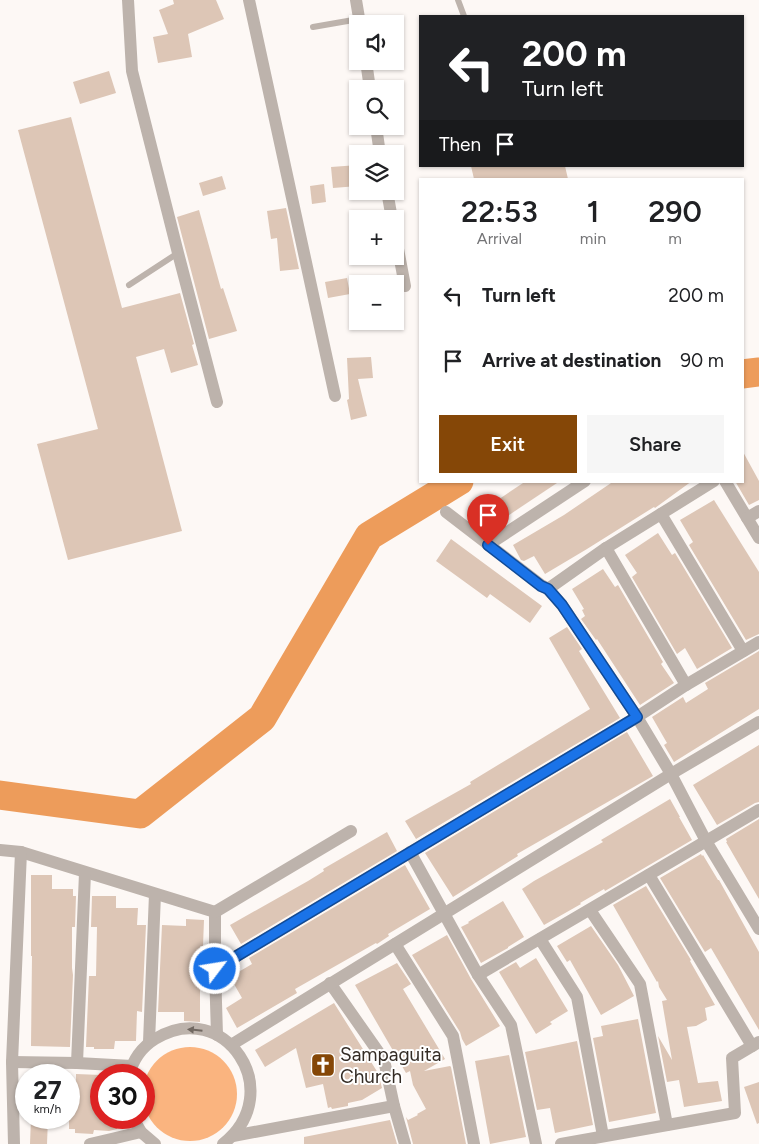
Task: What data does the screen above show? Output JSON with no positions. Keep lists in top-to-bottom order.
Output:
{
  "places": {
    "church": ["Sampaguita Church"]
  },
  "page": {
    "map_buttons": ["+", "−"],
    "turn": ["200 m", "Turn left"],
    "then": "Then",
    "eta": [
      "22:53",
      "Arrival",
      "1",
      "min",
      "290",
      "m"
    ],
    "list": [
      {
        "name": "Turn left",
        "value": "200 m"
      },
      {
        "name": "Arrive at destination",
        "value": "90 m"
      }
    ],
    "buttons": ["Exit", "Share"],
    "speed": "27 km/h",
    "limit": "30"
  }
}
